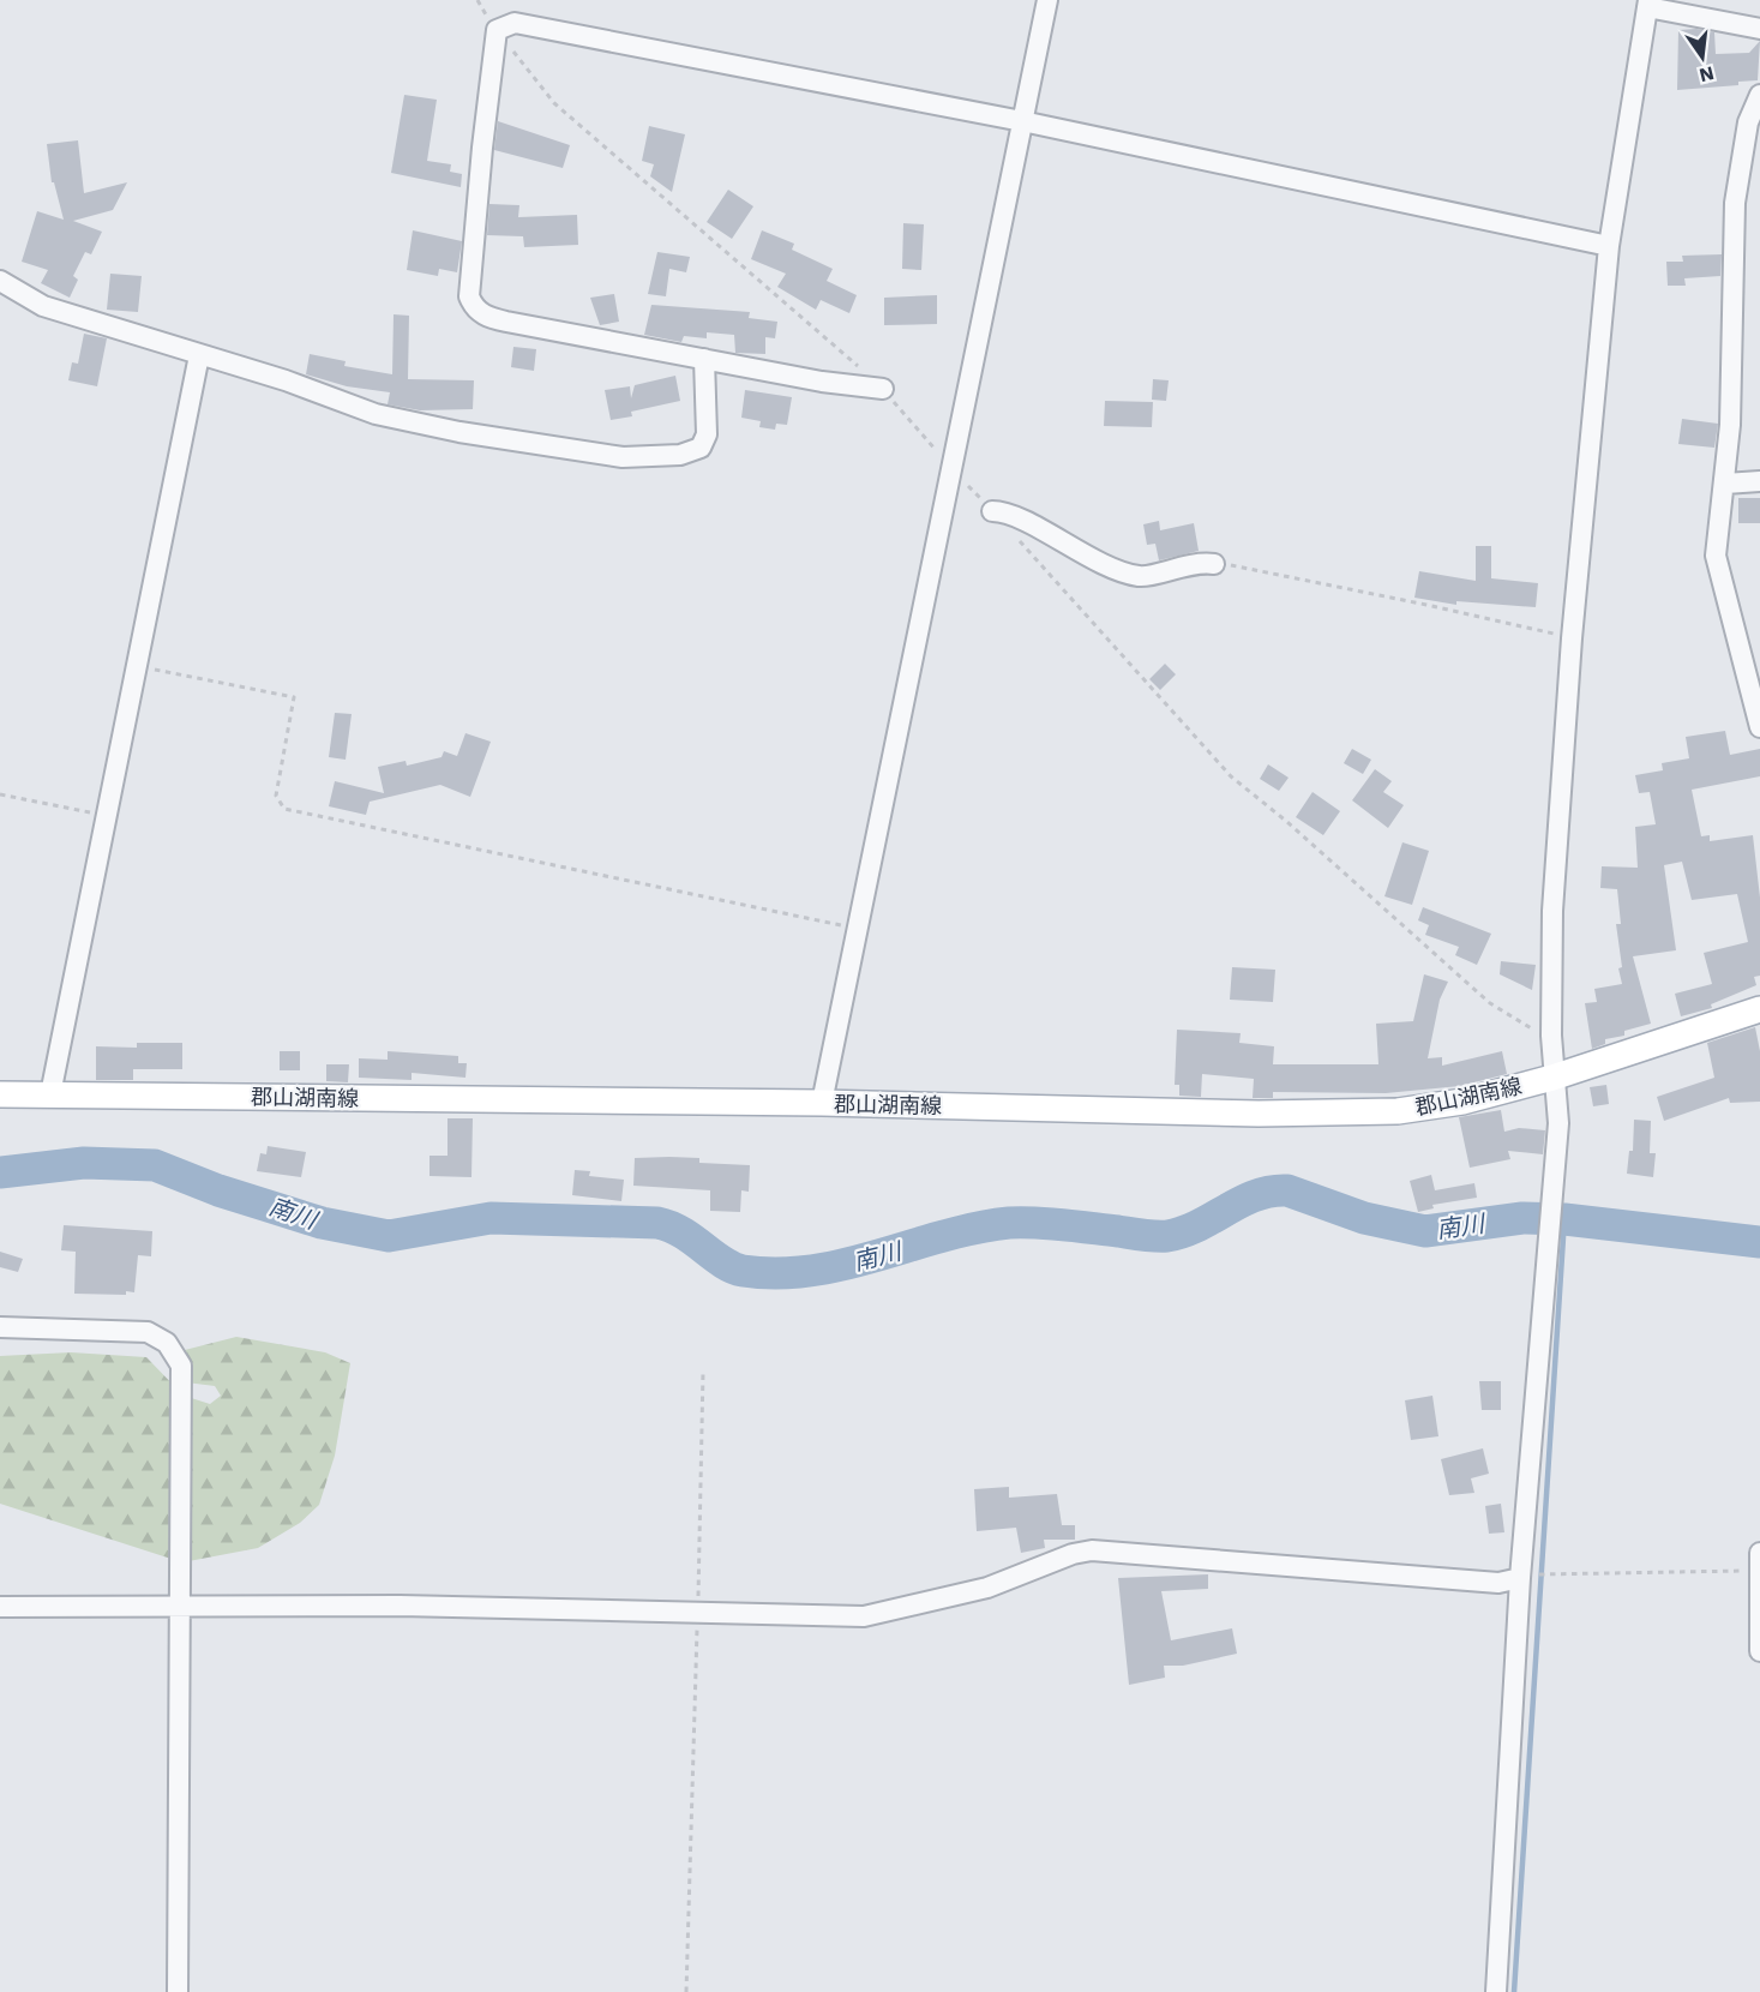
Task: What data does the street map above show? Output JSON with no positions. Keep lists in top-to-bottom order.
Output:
{
  "streets": {
    "main road": ["郡山湖南線"]
  },
  "water": ["南川"],
  "north": "bottom"
}
